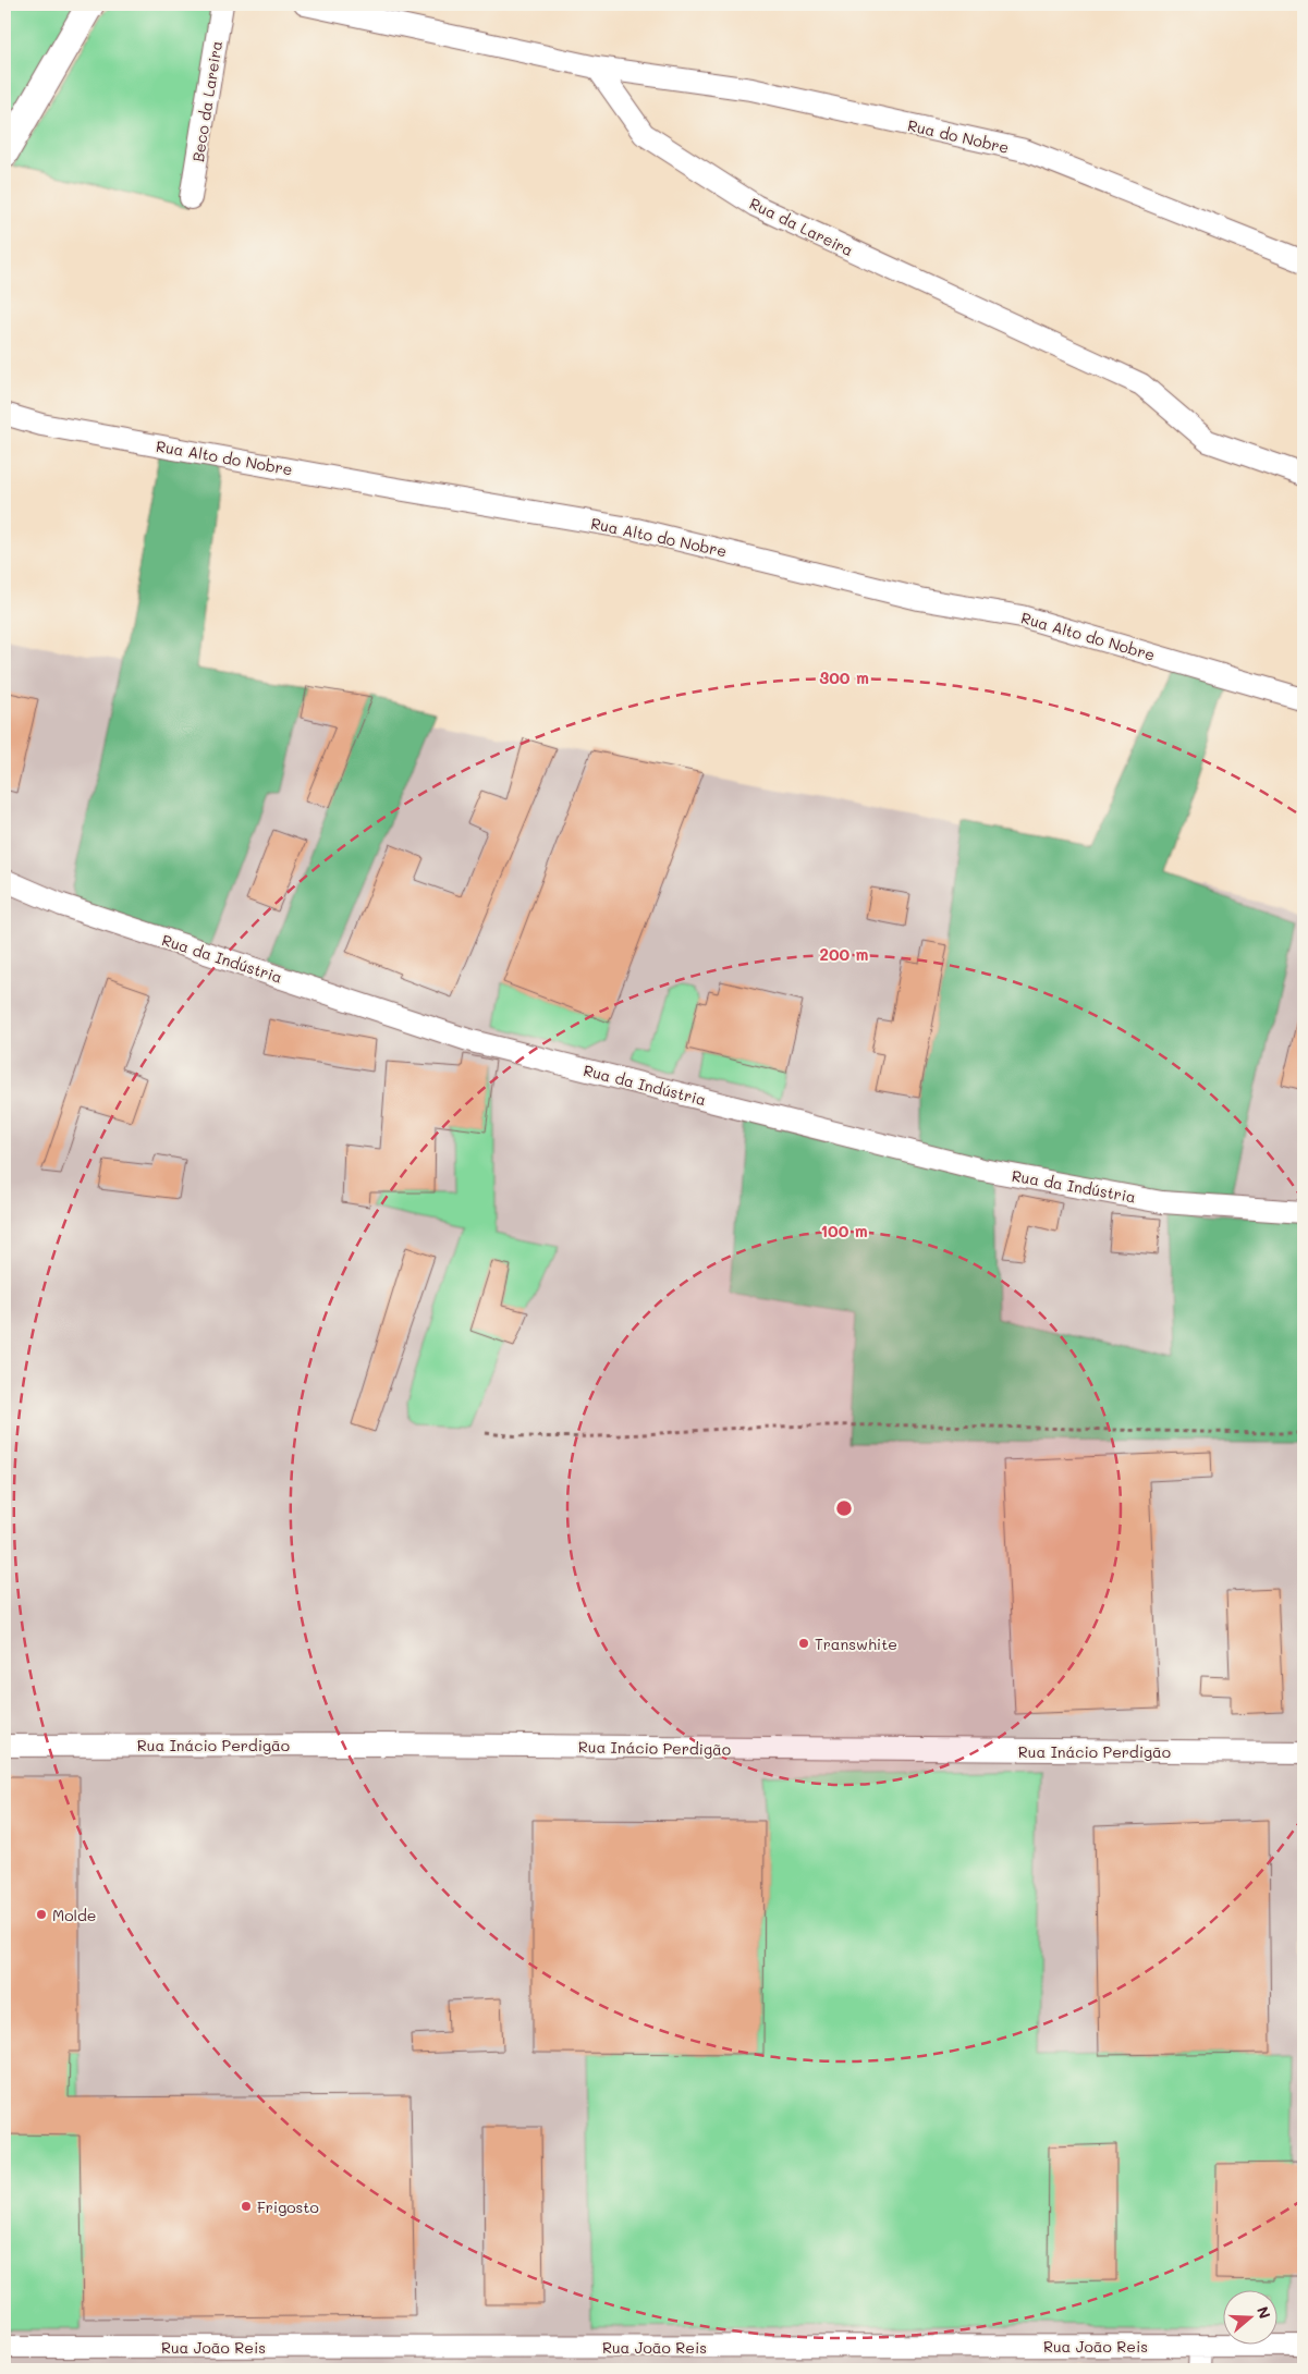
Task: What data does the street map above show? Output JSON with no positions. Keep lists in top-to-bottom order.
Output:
{
  "streets": {
    "street": [
      "Beco da Lareira",
      "Rua do Nobre",
      "Rua da Lareira",
      "Rua Alto do Nobre",
      "Rua da Indústria",
      "Rua Inácio Perdigão",
      "Rua João Reis"
    ]
  },
  "crossings": [
    ["Rua do Nobre", "Rua da Lareira"]
  ],
  "places": ["Transwhite", "Molde", "Frigosto"],
  "north": "right",
  "rings": ["300 m", "200 m", "100 m"]
}
